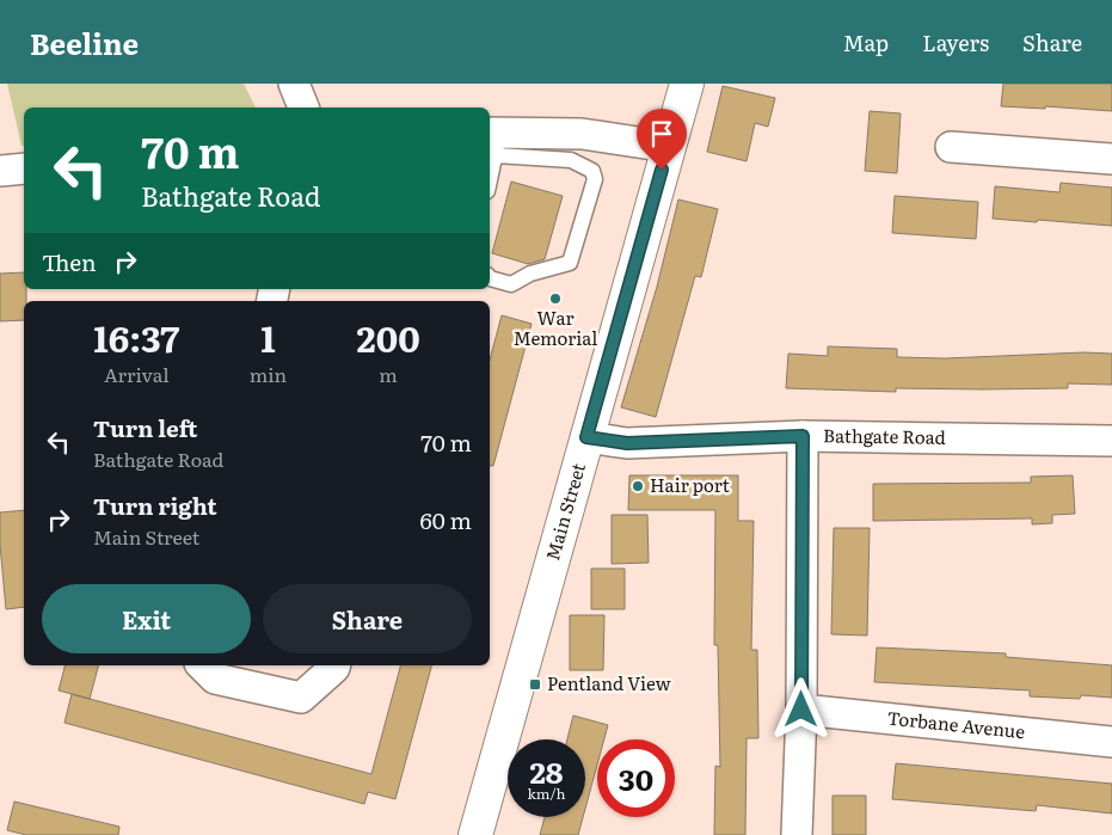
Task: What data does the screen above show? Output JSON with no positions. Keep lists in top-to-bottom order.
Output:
{
  "streets": {
    "main road": ["Main Street"],
    "street": ["Bathgate Road", "Torbane Avenue"]
  },
  "crossings": [
    ["Bathgate Road", "Main Street"]
  ],
  "places": {
    "other": ["War Memorial", "Hair port"],
    "transit": ["Pentland View"]
  },
  "page": {
    "header": "Beeline",
    "nav": ["Map", "Layers", "Share"],
    "turn": ["70 m", "Bathgate Road"],
    "then": "Then",
    "eta": [
      "16:37",
      "Arrival",
      "1",
      "min",
      "200",
      "m"
    ],
    "list": [
      {
        "name": "Turn left",
        "note": "Bathgate Road",
        "value": "70 m"
      },
      {
        "name": "Turn right",
        "note": "Main Street",
        "value": "60 m"
      }
    ],
    "buttons": ["Exit", "Share"],
    "speed": "28 km/h",
    "limit": "30"
  }
}
